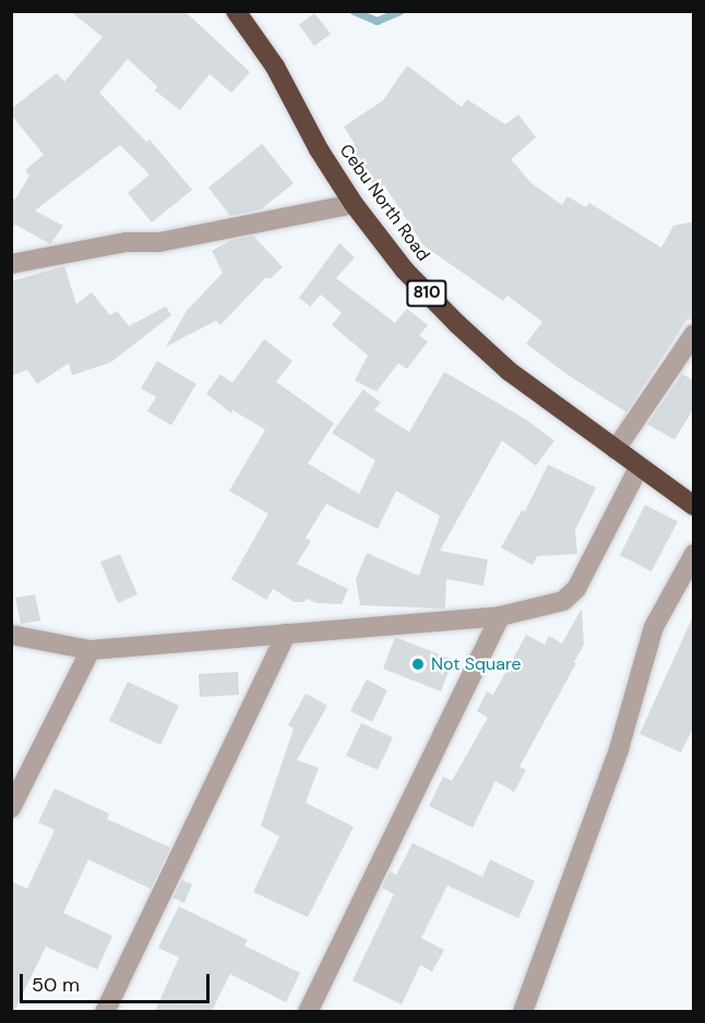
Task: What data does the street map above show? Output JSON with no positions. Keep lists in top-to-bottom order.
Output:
{
  "streets": {
    "highway": ["Cebu North Road", "810"]
  },
  "places": ["Not Square"],
  "scale_bar": "50 m"
}
